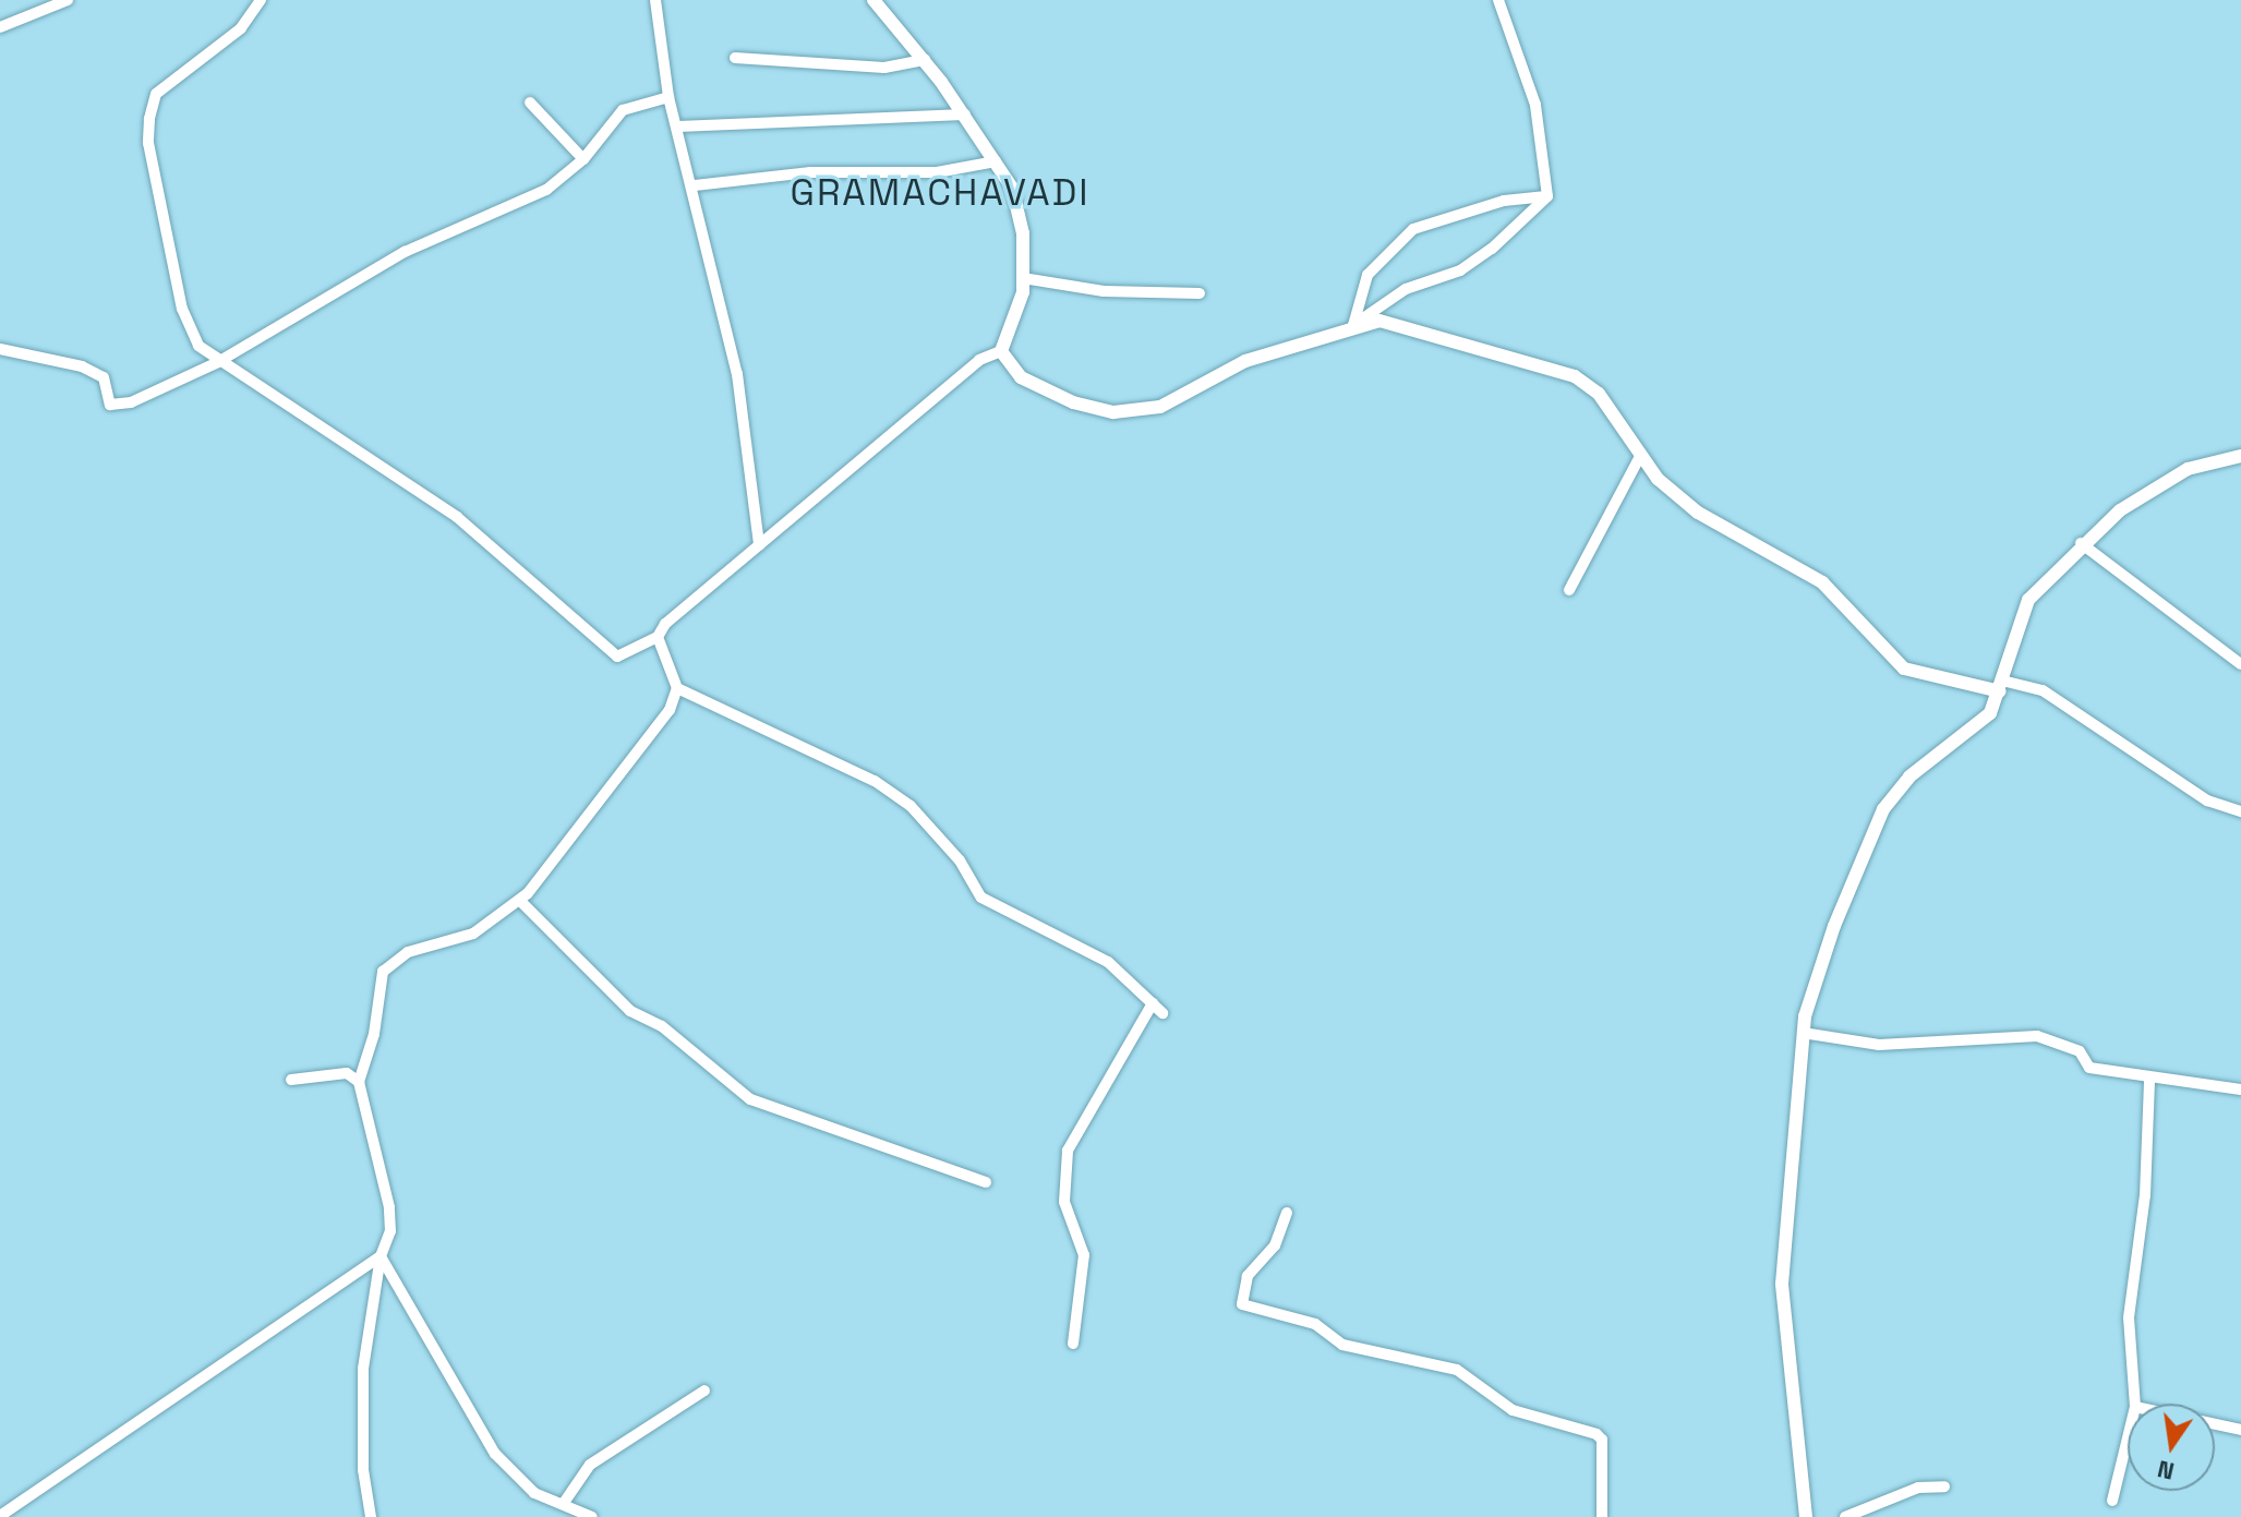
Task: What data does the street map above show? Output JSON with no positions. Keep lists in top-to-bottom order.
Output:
{
  "districts": ["GRAMACHAVADI"],
  "north": "bottom"
}
